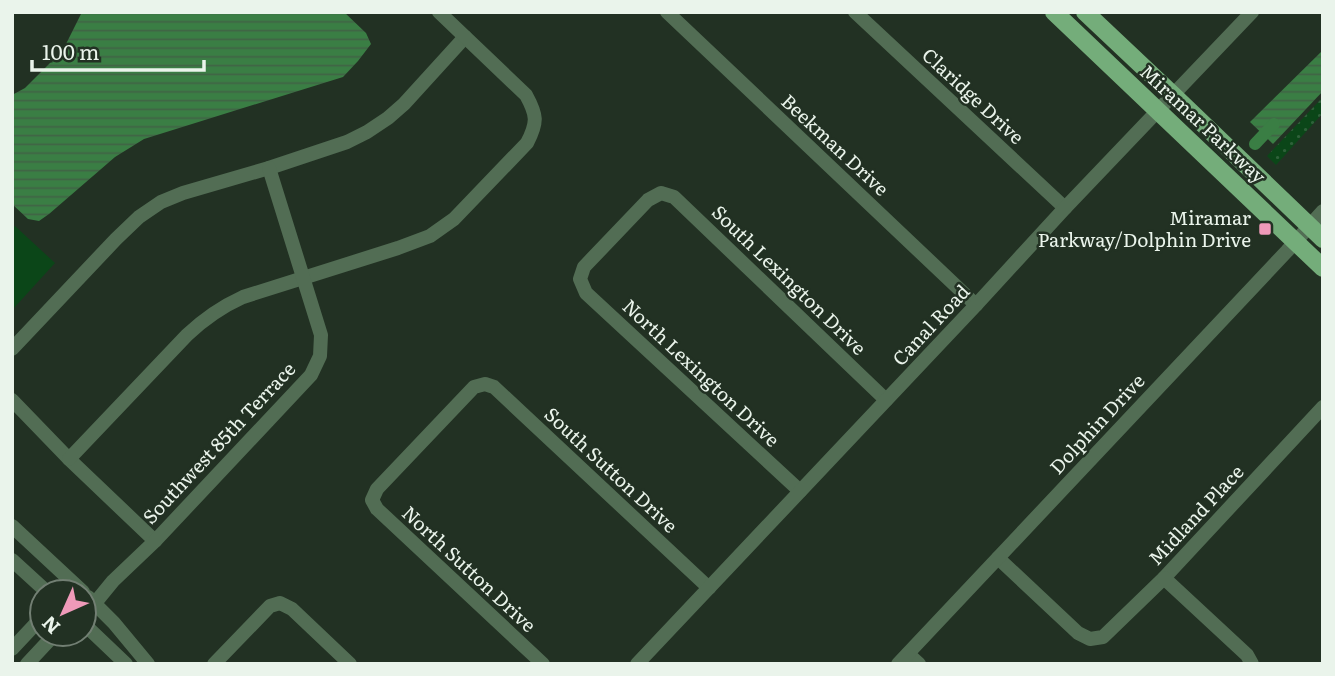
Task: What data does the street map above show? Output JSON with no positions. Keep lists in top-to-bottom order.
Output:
{
  "streets": {
    "main road": ["Miramar Parkway"],
    "street": [
      "Claridge Drive",
      "Beekman Drive",
      "South Lexington Drive",
      "Canal Road",
      "North Lexington Drive",
      "Dolphin Drive",
      "Southwest 85th Terrace",
      "South Sutton Drive",
      "Midland Place",
      "North Sutton Drive"
    ]
  },
  "crossings": [
    ["Claridge Drive", "Canal Road"],
    ["Miramar Parkway", "Canal Road"],
    ["Miramar Parkway", "Dolphin Drive"],
    ["Beekman Drive", "Canal Road"],
    ["South Lexington Drive", "Canal Road"],
    ["South Lexington Drive", "North Lexington Drive"],
    ["Canal Road", "North Lexington Drive"],
    ["Canal Road", "South Sutton Drive"],
    ["Dolphin Drive", "Midland Place"],
    ["South Sutton Drive", "North Sutton Drive"]
  ],
  "places": {
    "transit": ["Miramar Parkway/Dolphin Drive"]
  },
  "scale_bar": "100 m",
  "north": "bottom left"
}
